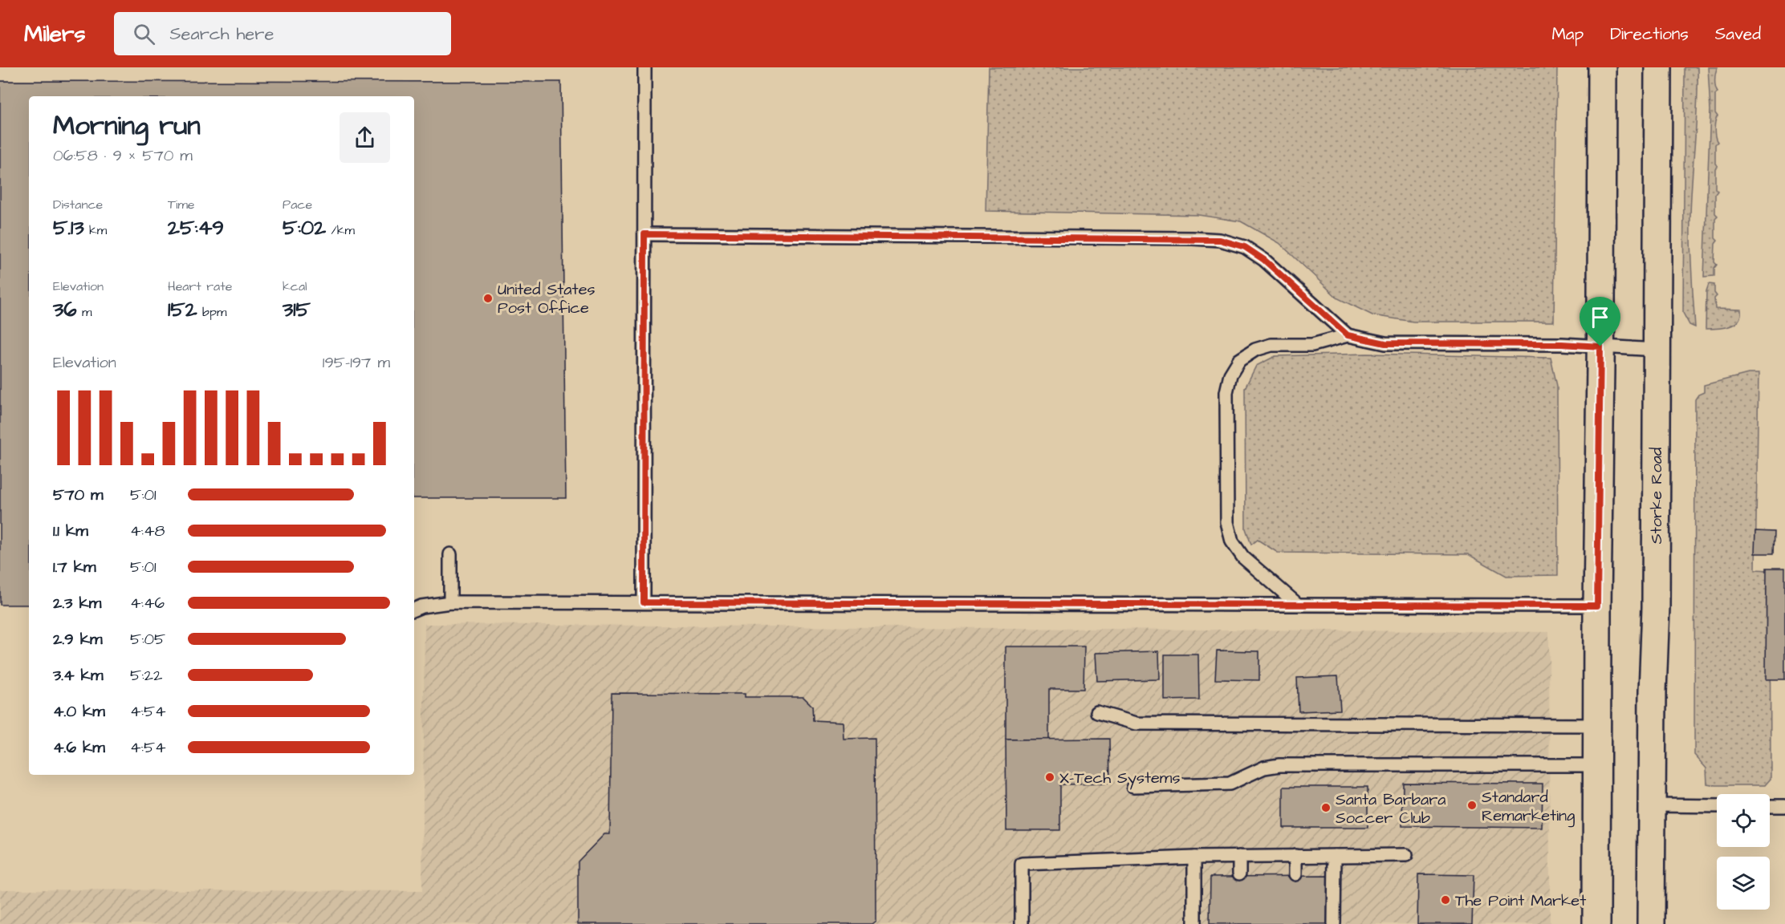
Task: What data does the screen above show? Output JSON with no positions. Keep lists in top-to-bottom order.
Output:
{
  "streets": {
    "main road": ["Storke Road"]
  },
  "places": [
    "United States Post Office",
    "X-Tech Systems",
    "Standard Remarketing",
    "Santa Barbara Soccer Club",
    "The Point Market"
  ],
  "page": {
    "header": "Milers",
    "search": "Search here",
    "nav": ["Map", "Directions", "Saved"],
    "heading": ["Morning run", "06:58 · 9 × 570 m"],
    "stats": [
      ["Distance", "5.13 km"],
      ["Time", "25:49"],
      ["Pace", "5:02 /km"],
      ["Elevation", "36 m"],
      ["Heart rate", "152 bpm"],
      ["kcal", "315"]
    ],
    "chart": ["Elevation", "195–197 m"],
    "list": [
      {
        "name": "570 m",
        "note": "5:01"
      },
      {
        "name": "1.1 km",
        "note": "4:48"
      },
      {
        "name": "1.7 km",
        "note": "5:01"
      },
      {
        "name": "2.3 km",
        "note": "4:46"
      },
      {
        "name": "2.9 km",
        "note": "5:05"
      },
      {
        "name": "3.4 km",
        "note": "5:22"
      },
      {
        "name": "4.0 km",
        "note": "4:54"
      },
      {
        "name": "4.6 km",
        "note": "4:54"
      }
    ]
  }
}
